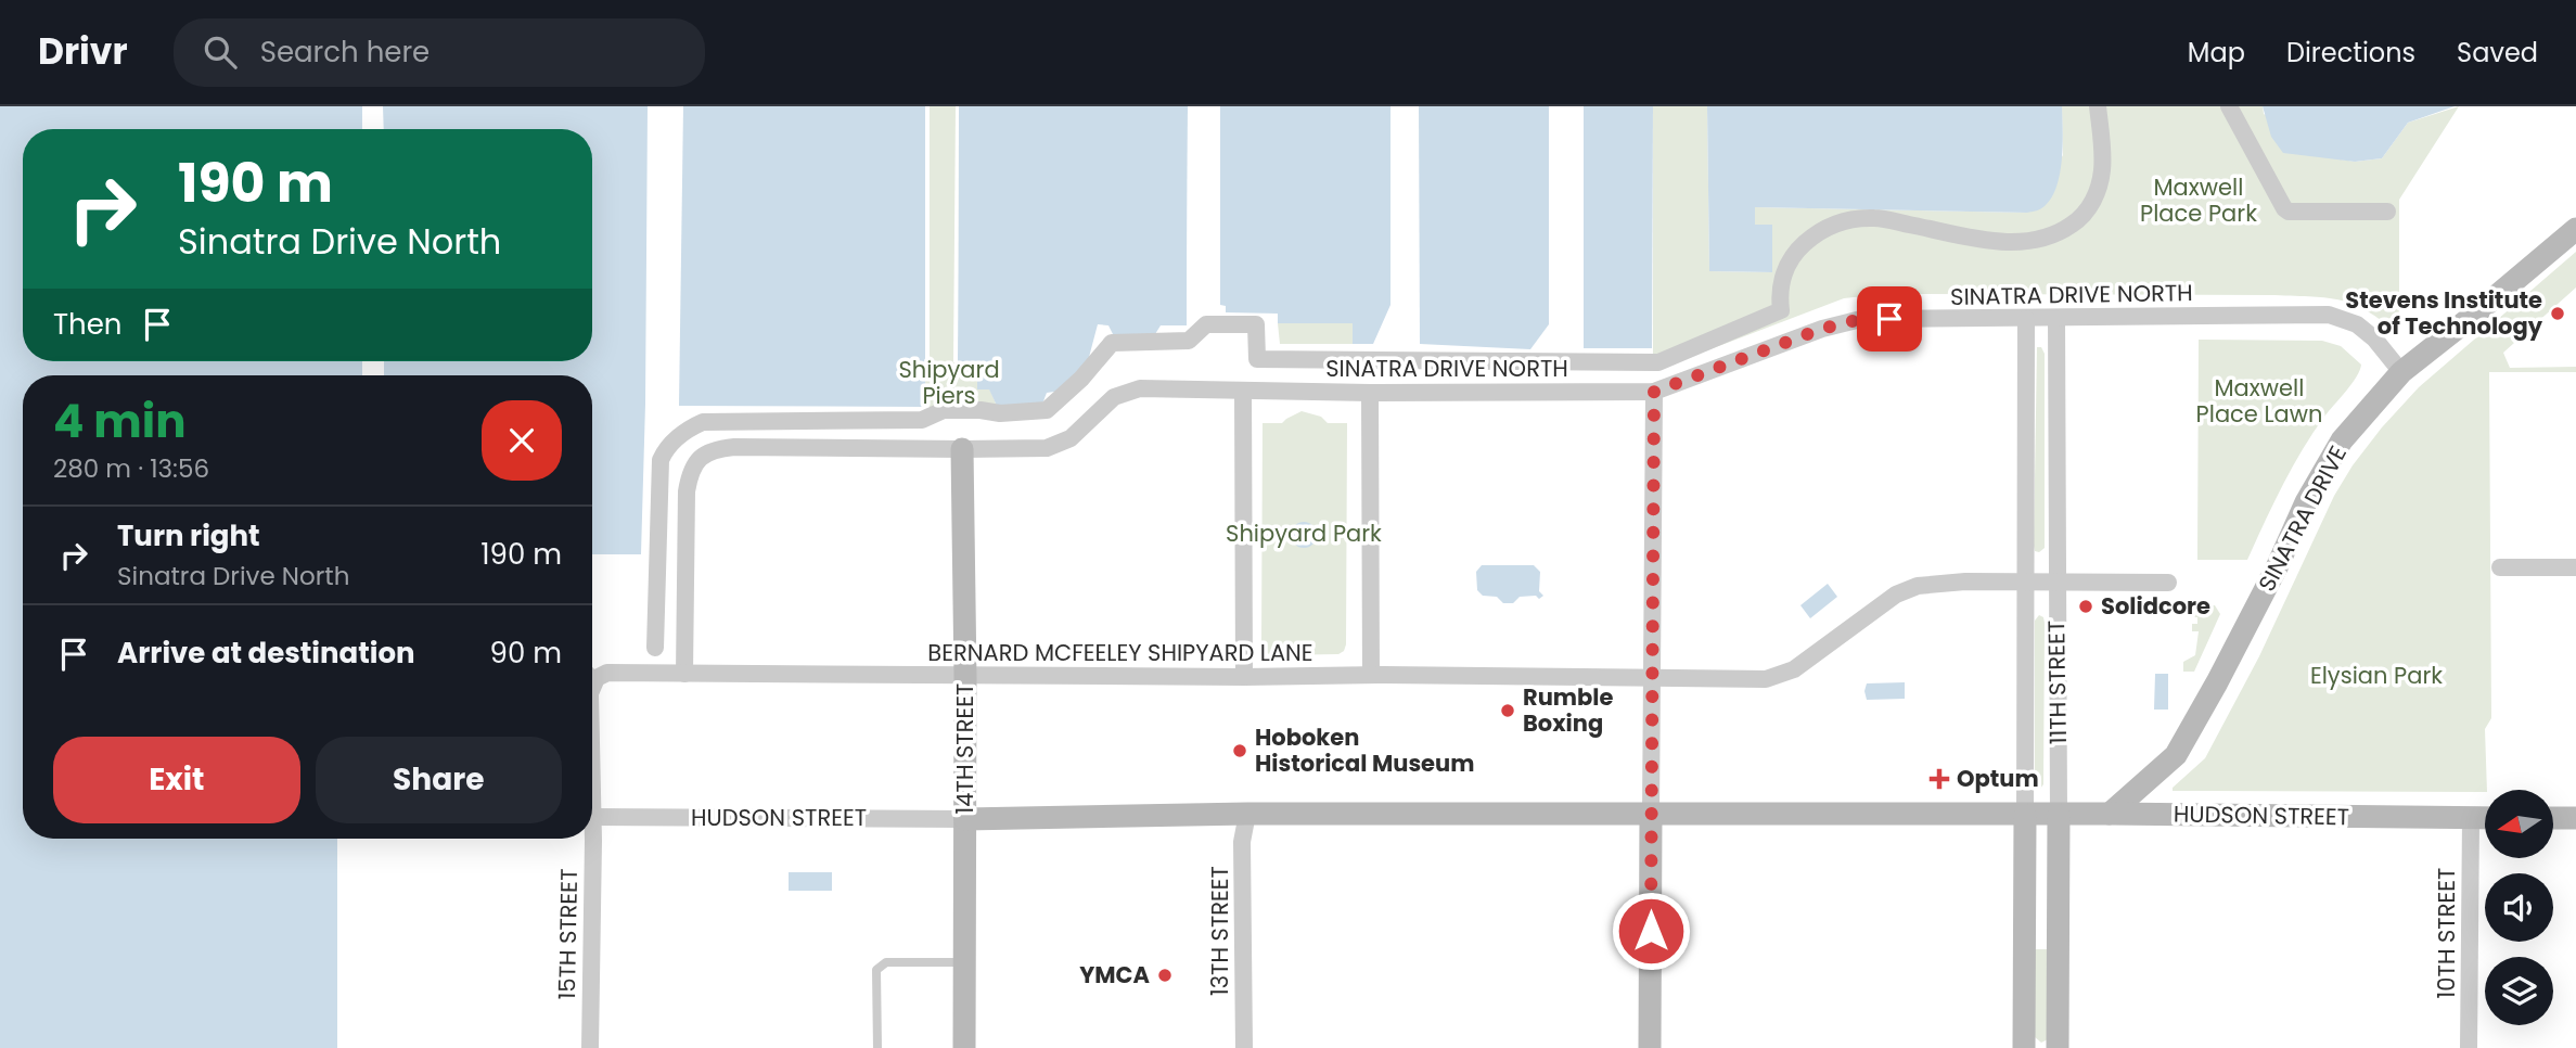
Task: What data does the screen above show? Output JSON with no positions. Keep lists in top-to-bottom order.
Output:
{
  "streets": {
    "street": [
      "SINATRA DRIVE NORTH",
      "SINATRA DRIVE",
      "BERNARD MCFEELEY SHIPYARD LANE",
      "11TH STREET",
      "14TH STREET",
      "HUDSON STREET",
      "13TH STREET",
      "10TH STREET",
      "15TH STREET"
    ]
  },
  "crossings": [
    ["SINATRA DRIVE NORTH", "SINATRA DRIVE"],
    ["SINATRA DRIVE NORTH", "BERNARD MCFEELEY SHIPYARD LANE"],
    ["SINATRA DRIVE NORTH", "11TH STREET"],
    ["SINATRA DRIVE NORTH", "14TH STREET"],
    ["SINATRA DRIVE", "HUDSON STREET"],
    ["BERNARD MCFEELEY SHIPYARD LANE", "11TH STREET"],
    ["BERNARD MCFEELEY SHIPYARD LANE", "14TH STREET"],
    ["BERNARD MCFEELEY SHIPYARD LANE", "15TH STREET"],
    ["11TH STREET", "HUDSON STREET"],
    ["14TH STREET", "HUDSON STREET"],
    ["HUDSON STREET", "13TH STREET"],
    ["HUDSON STREET", "10TH STREET"]
  ],
  "parks": [
    "Maxwell Place Park",
    "Shipyard Piers",
    "Maxwell Place Lawn",
    "Shipyard Park",
    "Elysian Park"
  ],
  "places": {
    "other": [
      "Stevens Institute of Technology",
      "Solidcore",
      "Rumble Boxing",
      "Hoboken Historical Museum",
      "YMCA"
    ],
    "health": ["Optum"]
  },
  "north": "left",
  "page": {
    "header": "Drivr",
    "search": "Search here",
    "nav": ["Map", "Directions", "Saved"],
    "turn": ["190 m", "Sinatra Drive North"],
    "then": "Then",
    "heading": ["4 min", "280 m · 13:56"],
    "list": [
      {
        "name": "Turn right",
        "note": "Sinatra Drive North",
        "value": "190 m"
      },
      {
        "name": "Arrive at destination",
        "value": "90 m"
      }
    ],
    "buttons": ["Exit", "Share"]
  }
}
